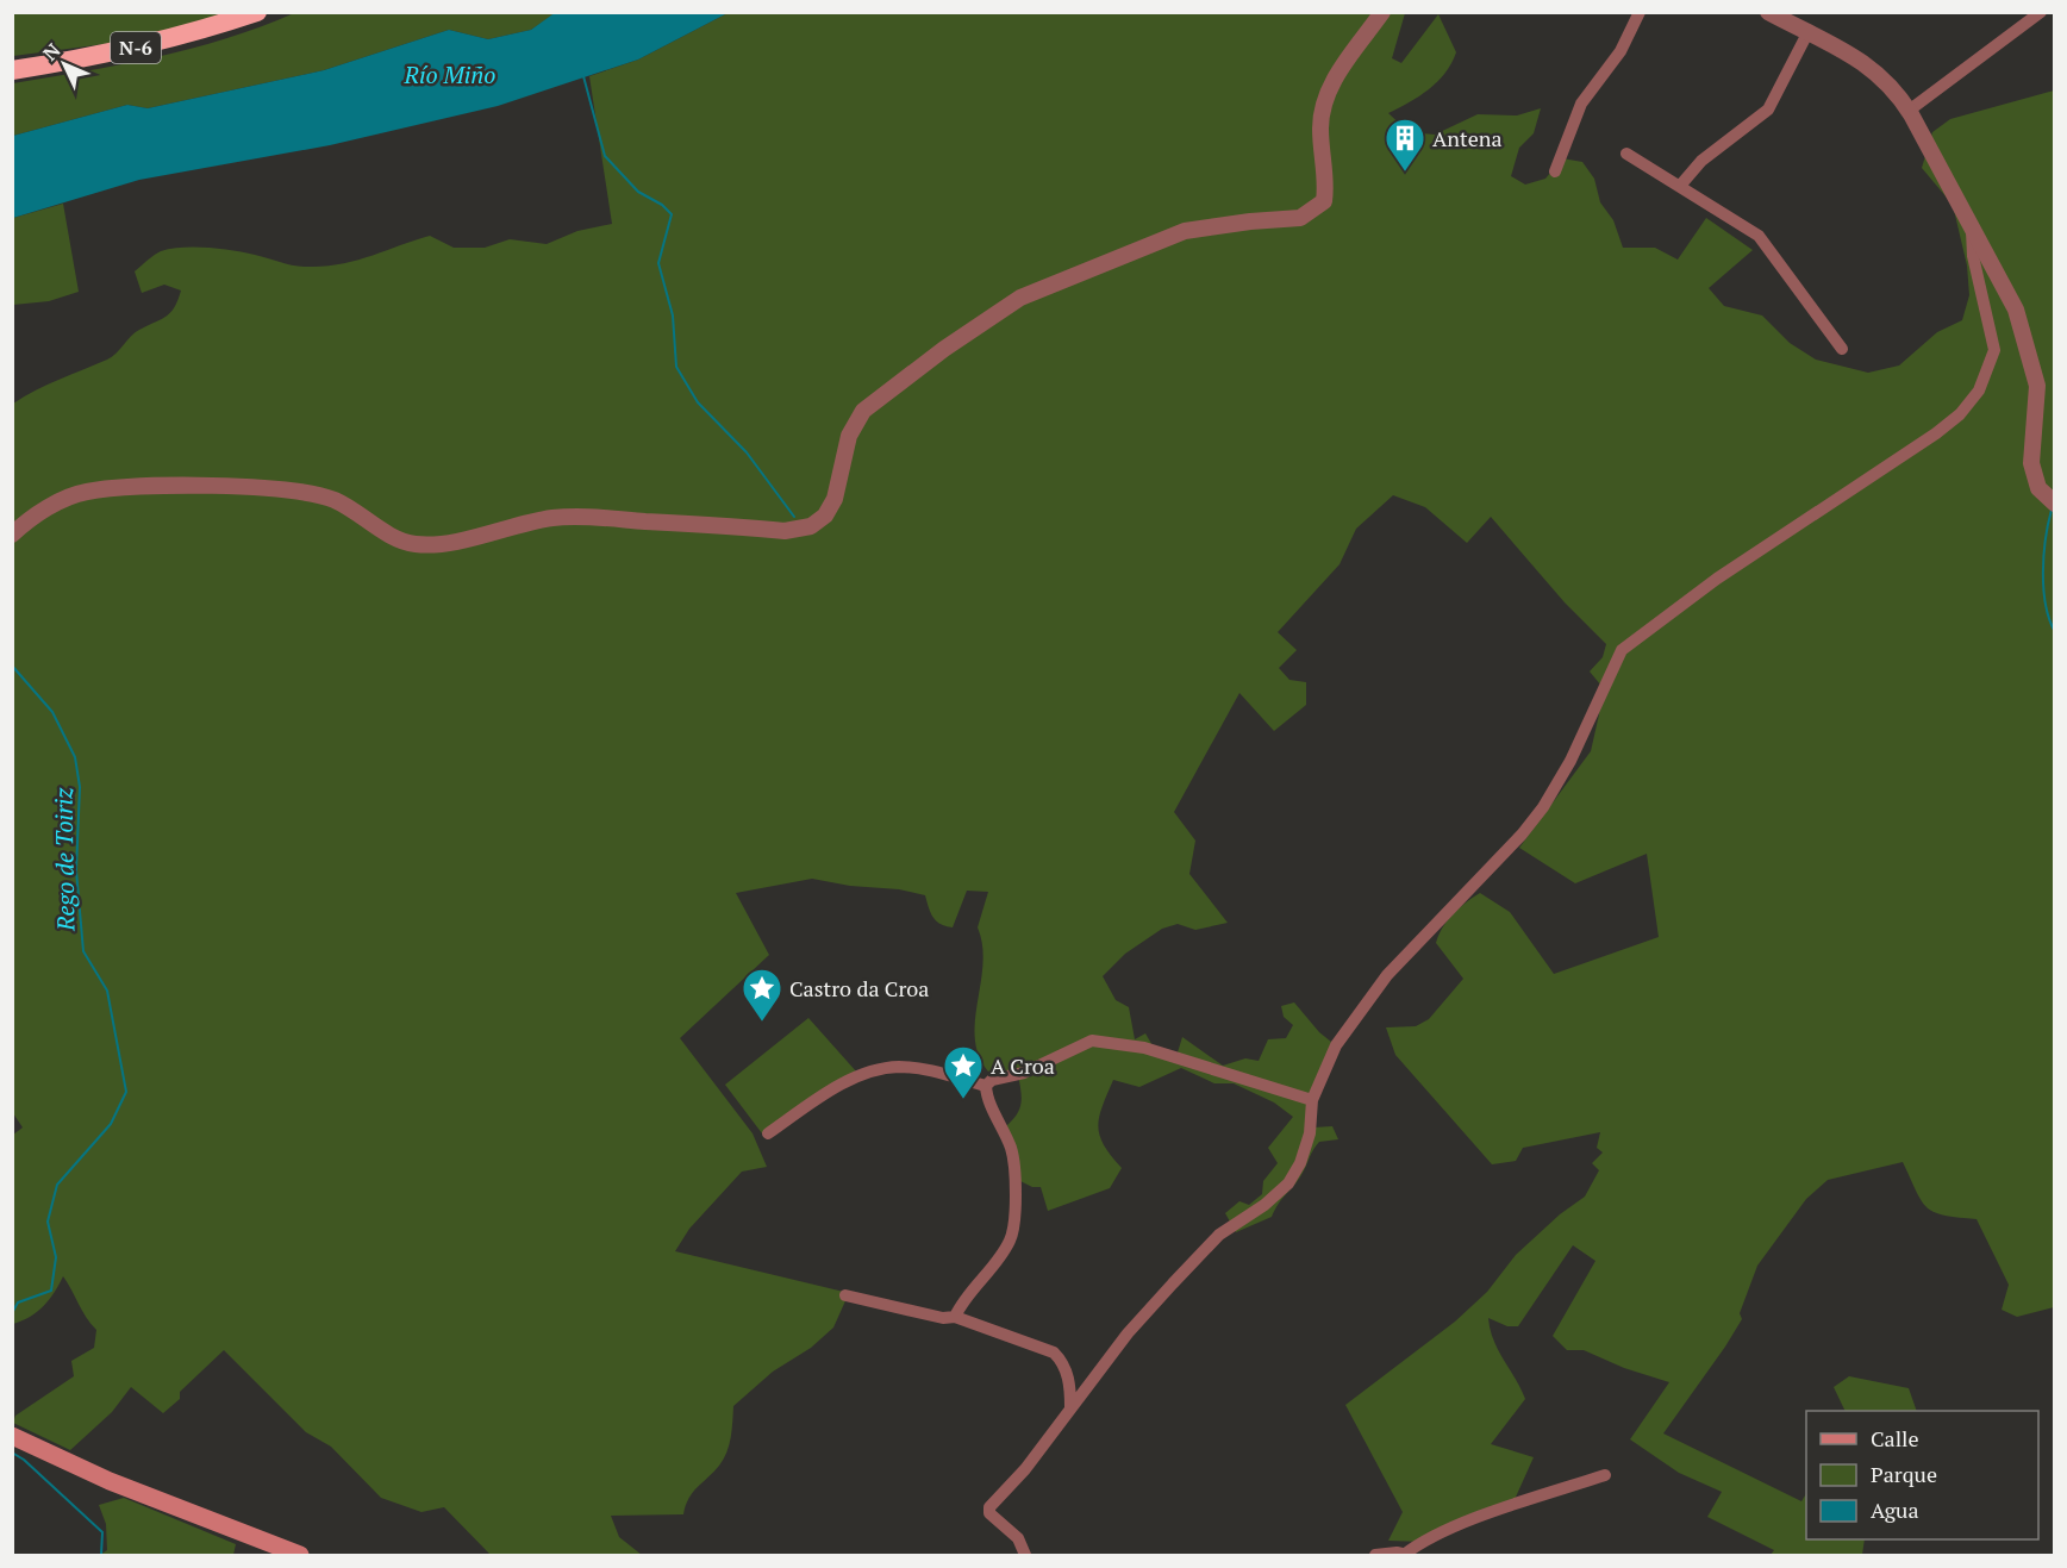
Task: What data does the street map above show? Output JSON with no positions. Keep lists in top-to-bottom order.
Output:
{
  "streets": {
    "highway": ["N-6"]
  },
  "water": ["Río Miño", "Rego de Toiriz"],
  "places": {
    "building": ["Antena"],
    "place": ["Castro da Croa", "A Croa"]
  },
  "legend": ["Calle", "Parque", "Agua"],
  "north": "top left"
}
